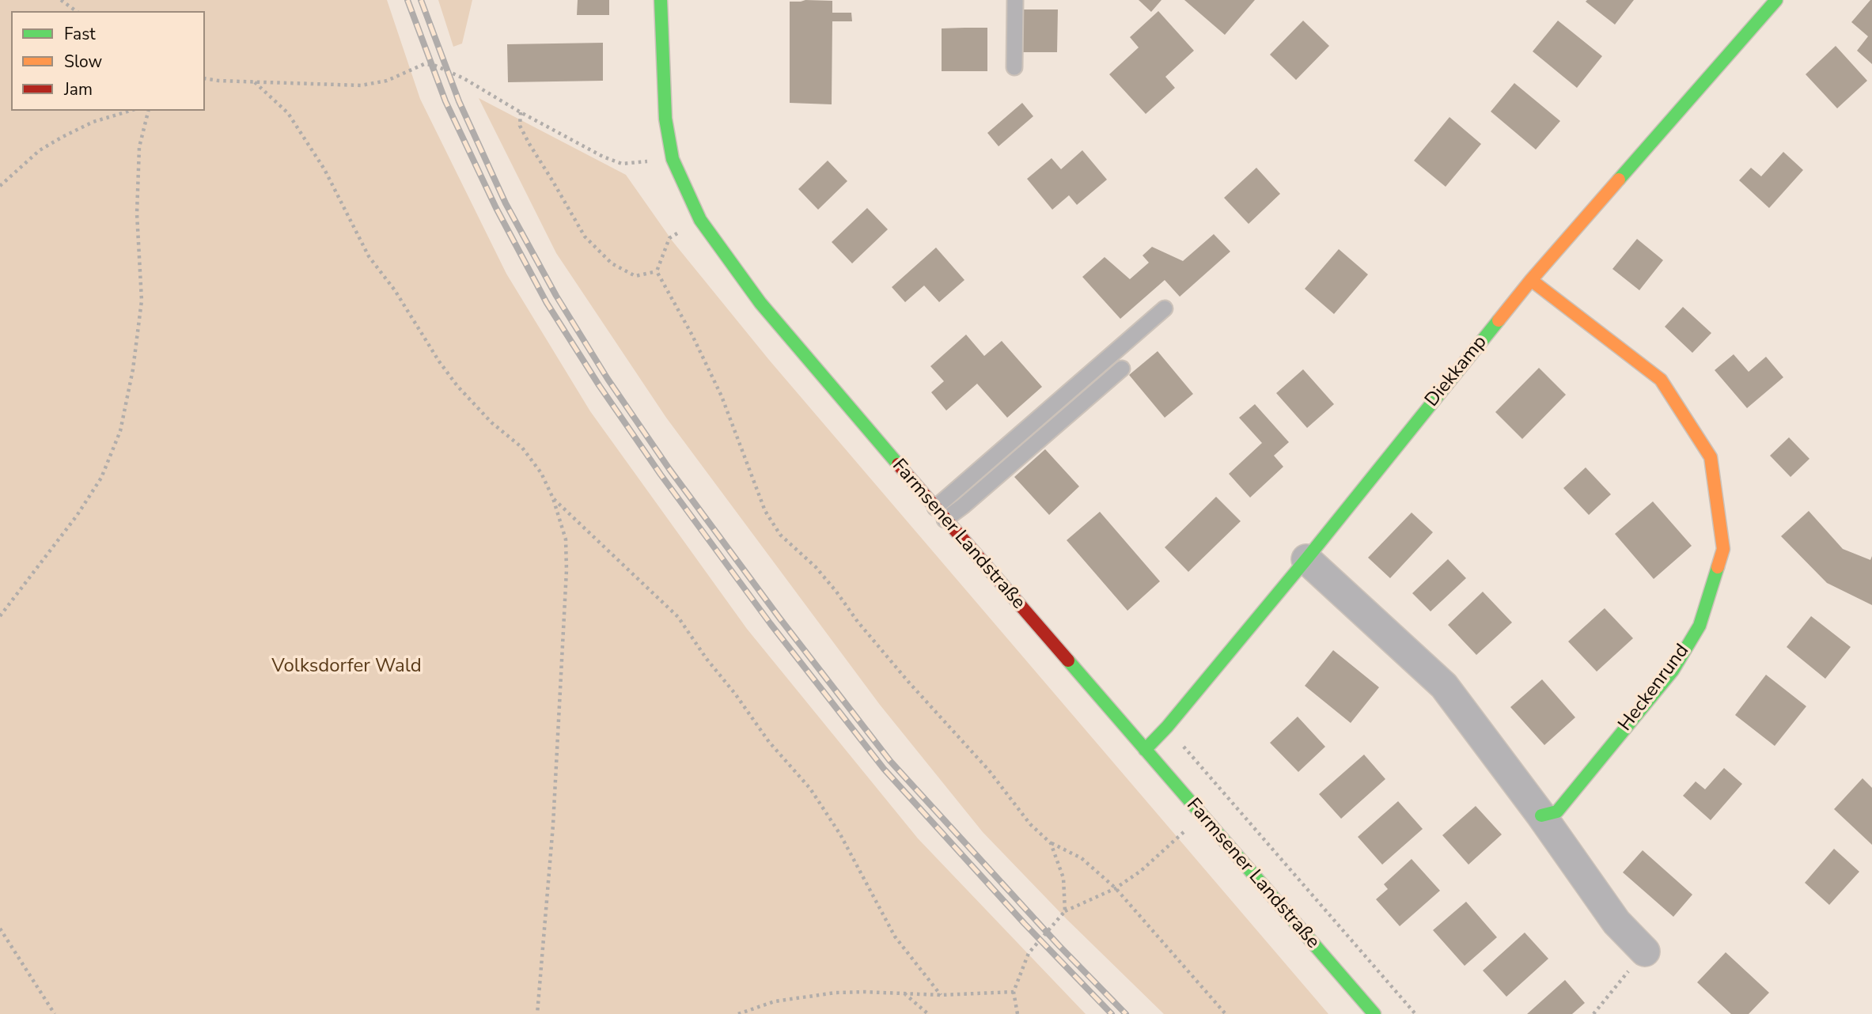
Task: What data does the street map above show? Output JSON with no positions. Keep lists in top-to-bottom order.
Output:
{
  "streets": {
    "street": ["Diekkamp", "Farmsener Landstraße", "Heckenrund"]
  },
  "crossings": [
    ["Diekkamp", "Farmsener Landstraße"],
    ["Diekkamp", "Heckenrund"]
  ],
  "parks": ["Volksdorfer Wald"],
  "legend": ["Fast", "Slow", "Jam"]
}
